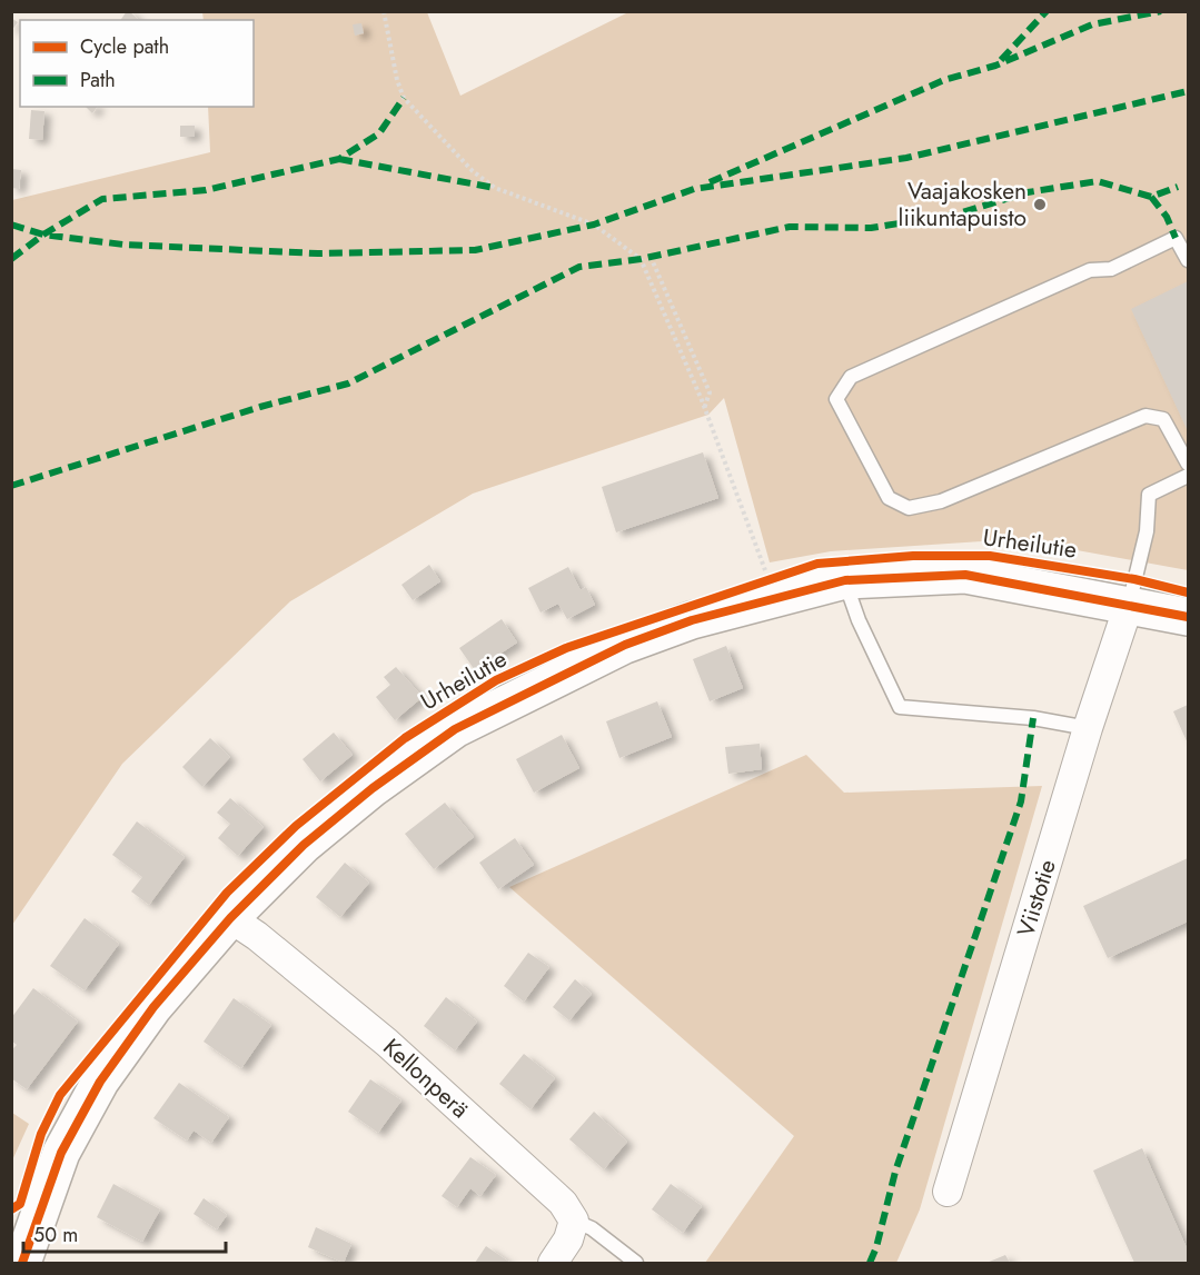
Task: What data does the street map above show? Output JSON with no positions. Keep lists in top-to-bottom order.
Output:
{
  "streets": {
    "street": ["Urheilutie", "Viistotie", "Kellonperä"]
  },
  "crossings": [
    ["Urheilutie", "Viistotie"],
    ["Urheilutie", "Kellonperä"]
  ],
  "places": ["Vaajakosken liikuntapuisto"],
  "legend": ["Cycle path", "Path"],
  "scale_bar": "50 m"
}
